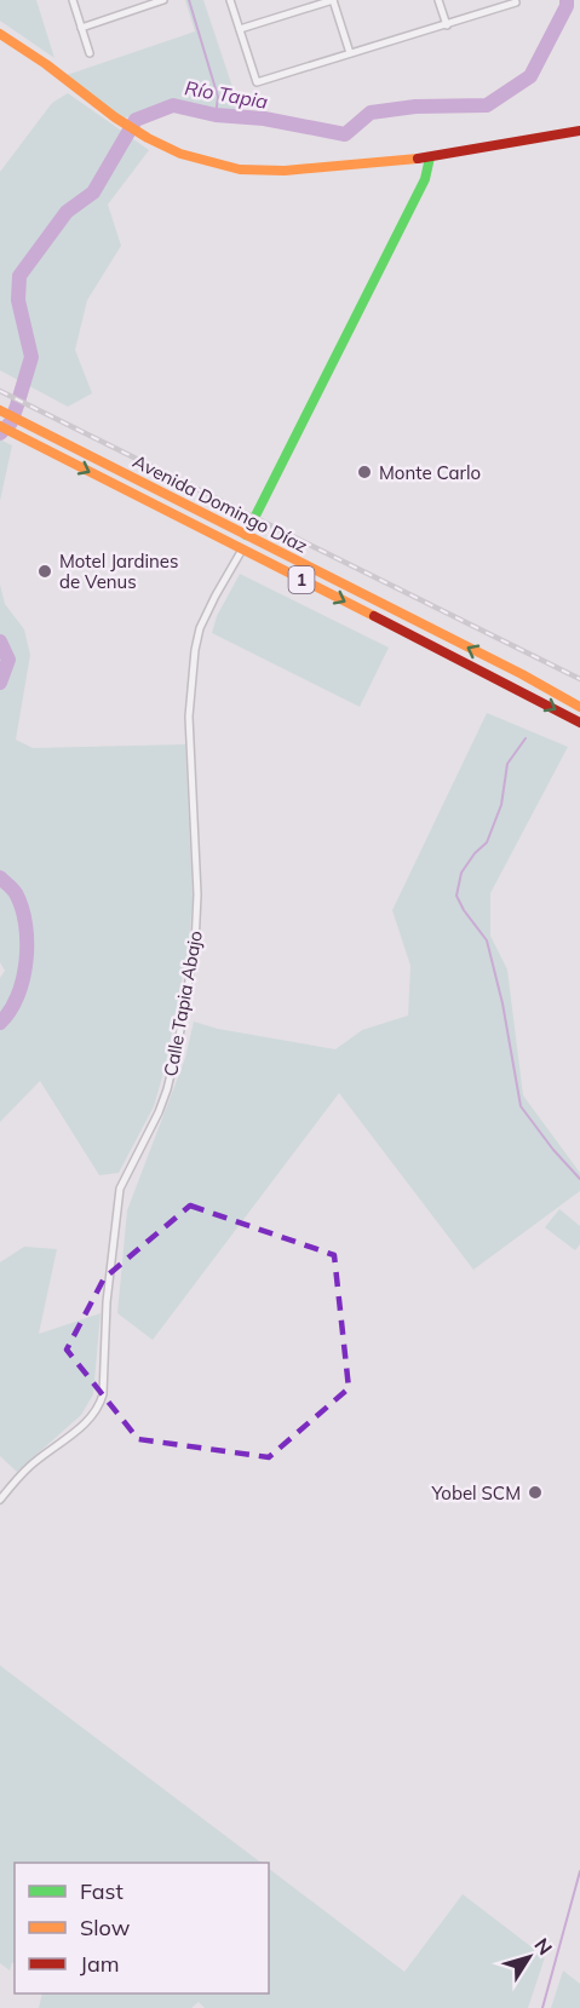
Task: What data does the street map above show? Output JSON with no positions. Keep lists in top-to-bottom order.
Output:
{
  "streets": {
    "main road": ["Avenida Domingo Díaz", "1"],
    "street": ["Calle Tapia Abajo"]
  },
  "crossings": [
    ["Avenida Domingo Díaz", "Calle Tapia Abajo"]
  ],
  "water": ["Río Tapia"],
  "places": ["Monte Carlo", "Motel Jardines de Venus", "Yobel SCM"],
  "legend": ["Fast", "Slow", "Jam"],
  "north": "top right"
}
